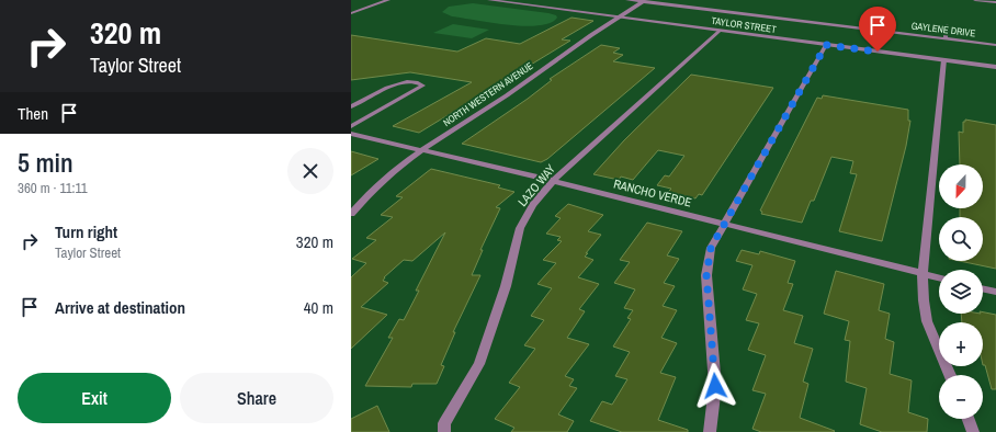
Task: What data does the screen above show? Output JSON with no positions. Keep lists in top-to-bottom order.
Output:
{
  "streets": {
    "street": [
      "TAYLOR STREET",
      "GAYLENE DRIVE",
      "NORTH WESTERN AVENUE",
      "LAZO WAY",
      "RANCHO VERDE"
    ]
  },
  "crossings": [
    ["TAYLOR STREET", "NORTH WESTERN AVENUE"],
    ["TAYLOR STREET", "LAZO WAY"],
    ["GAYLENE DRIVE", "NORTH WESTERN AVENUE"],
    ["NORTH WESTERN AVENUE", "RANCHO VERDE"],
    ["LAZO WAY", "RANCHO VERDE"]
  ],
  "north": "bottom",
  "page": {
    "turn": ["320 m", "Taylor Street"],
    "then": "Then",
    "heading": ["5 min", "360 m · 11:11"],
    "map_buttons": ["+", "−"],
    "list": [
      {
        "name": "Turn right",
        "note": "Taylor Street",
        "value": "320 m"
      },
      {
        "name": "Arrive at destination",
        "value": "40 m"
      }
    ],
    "buttons": ["Exit", "Share"]
  }
}
